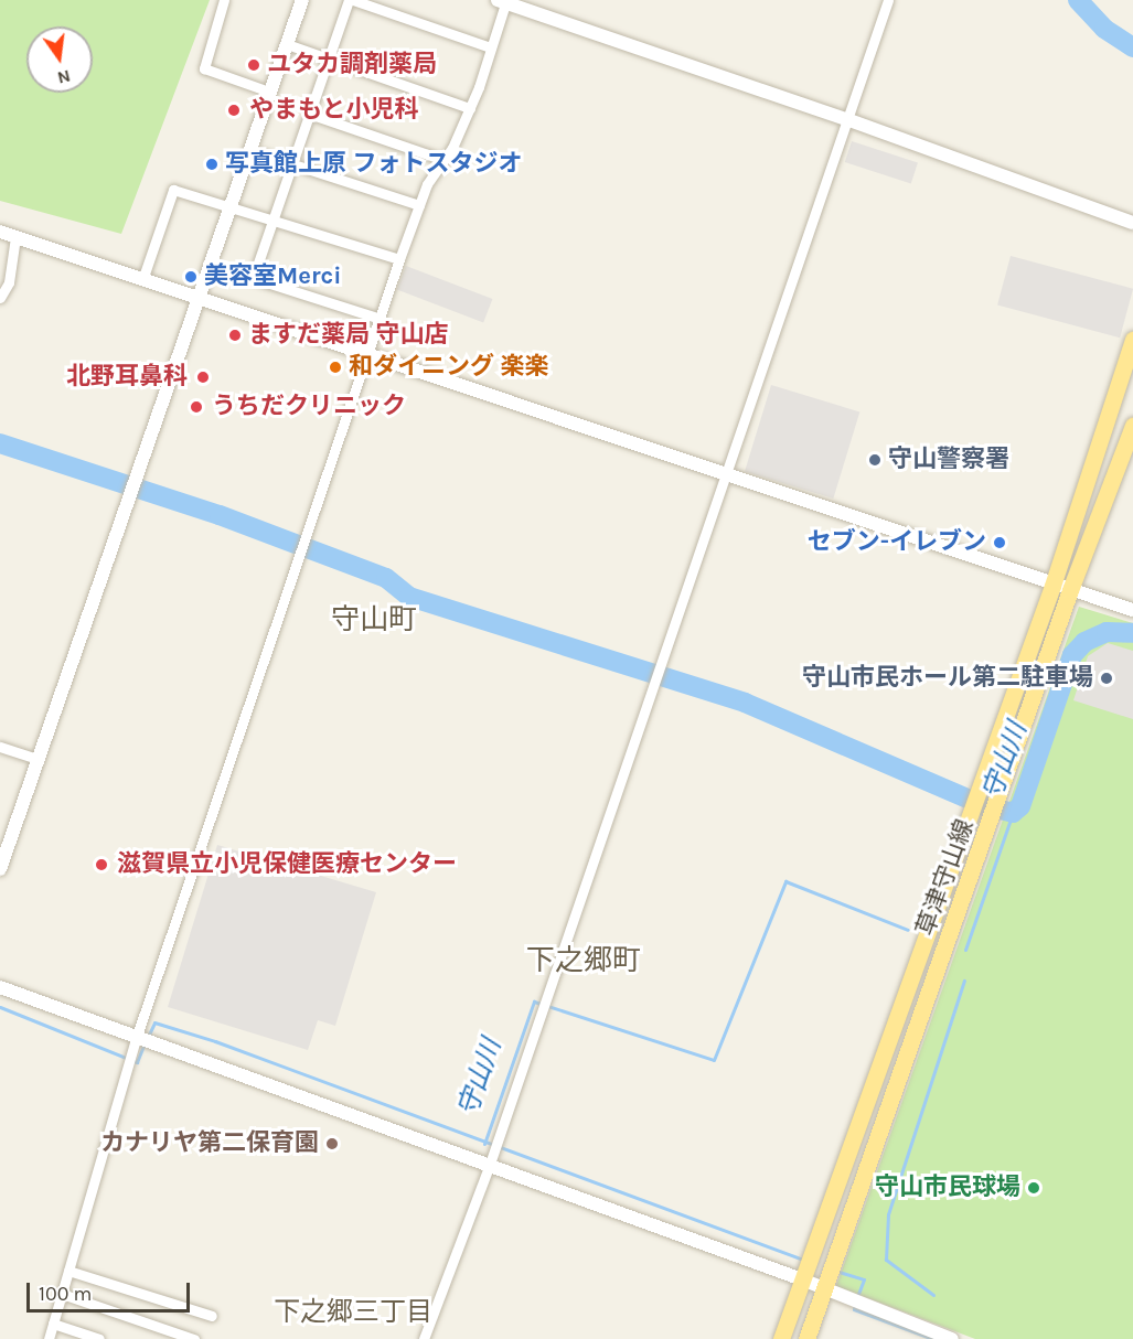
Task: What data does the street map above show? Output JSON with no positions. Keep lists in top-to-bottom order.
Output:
{
  "streets": {
    "main road": ["草津守山線"]
  },
  "districts": ["守山町", "下之郷町", "下之郷三丁目"],
  "water": ["守山川"],
  "places": [
    "ユタカ調剤薬局",
    "やまもと小児科",
    "写真館上原 フォトスタジオ",
    "美容室Merci",
    "ますだ薬局 守山店",
    "和ダイニング 楽楽",
    "北野耳鼻科",
    "うちだクリニック",
    "守山警察署",
    "セブン-イレブン",
    "守山市民ホール第二駐車場",
    "滋賀県立小児保健医療センター",
    "カナリヤ第二保育園",
    "守山市民球場"
  ],
  "scale_bar": "100 m",
  "north": "bottom"
}
